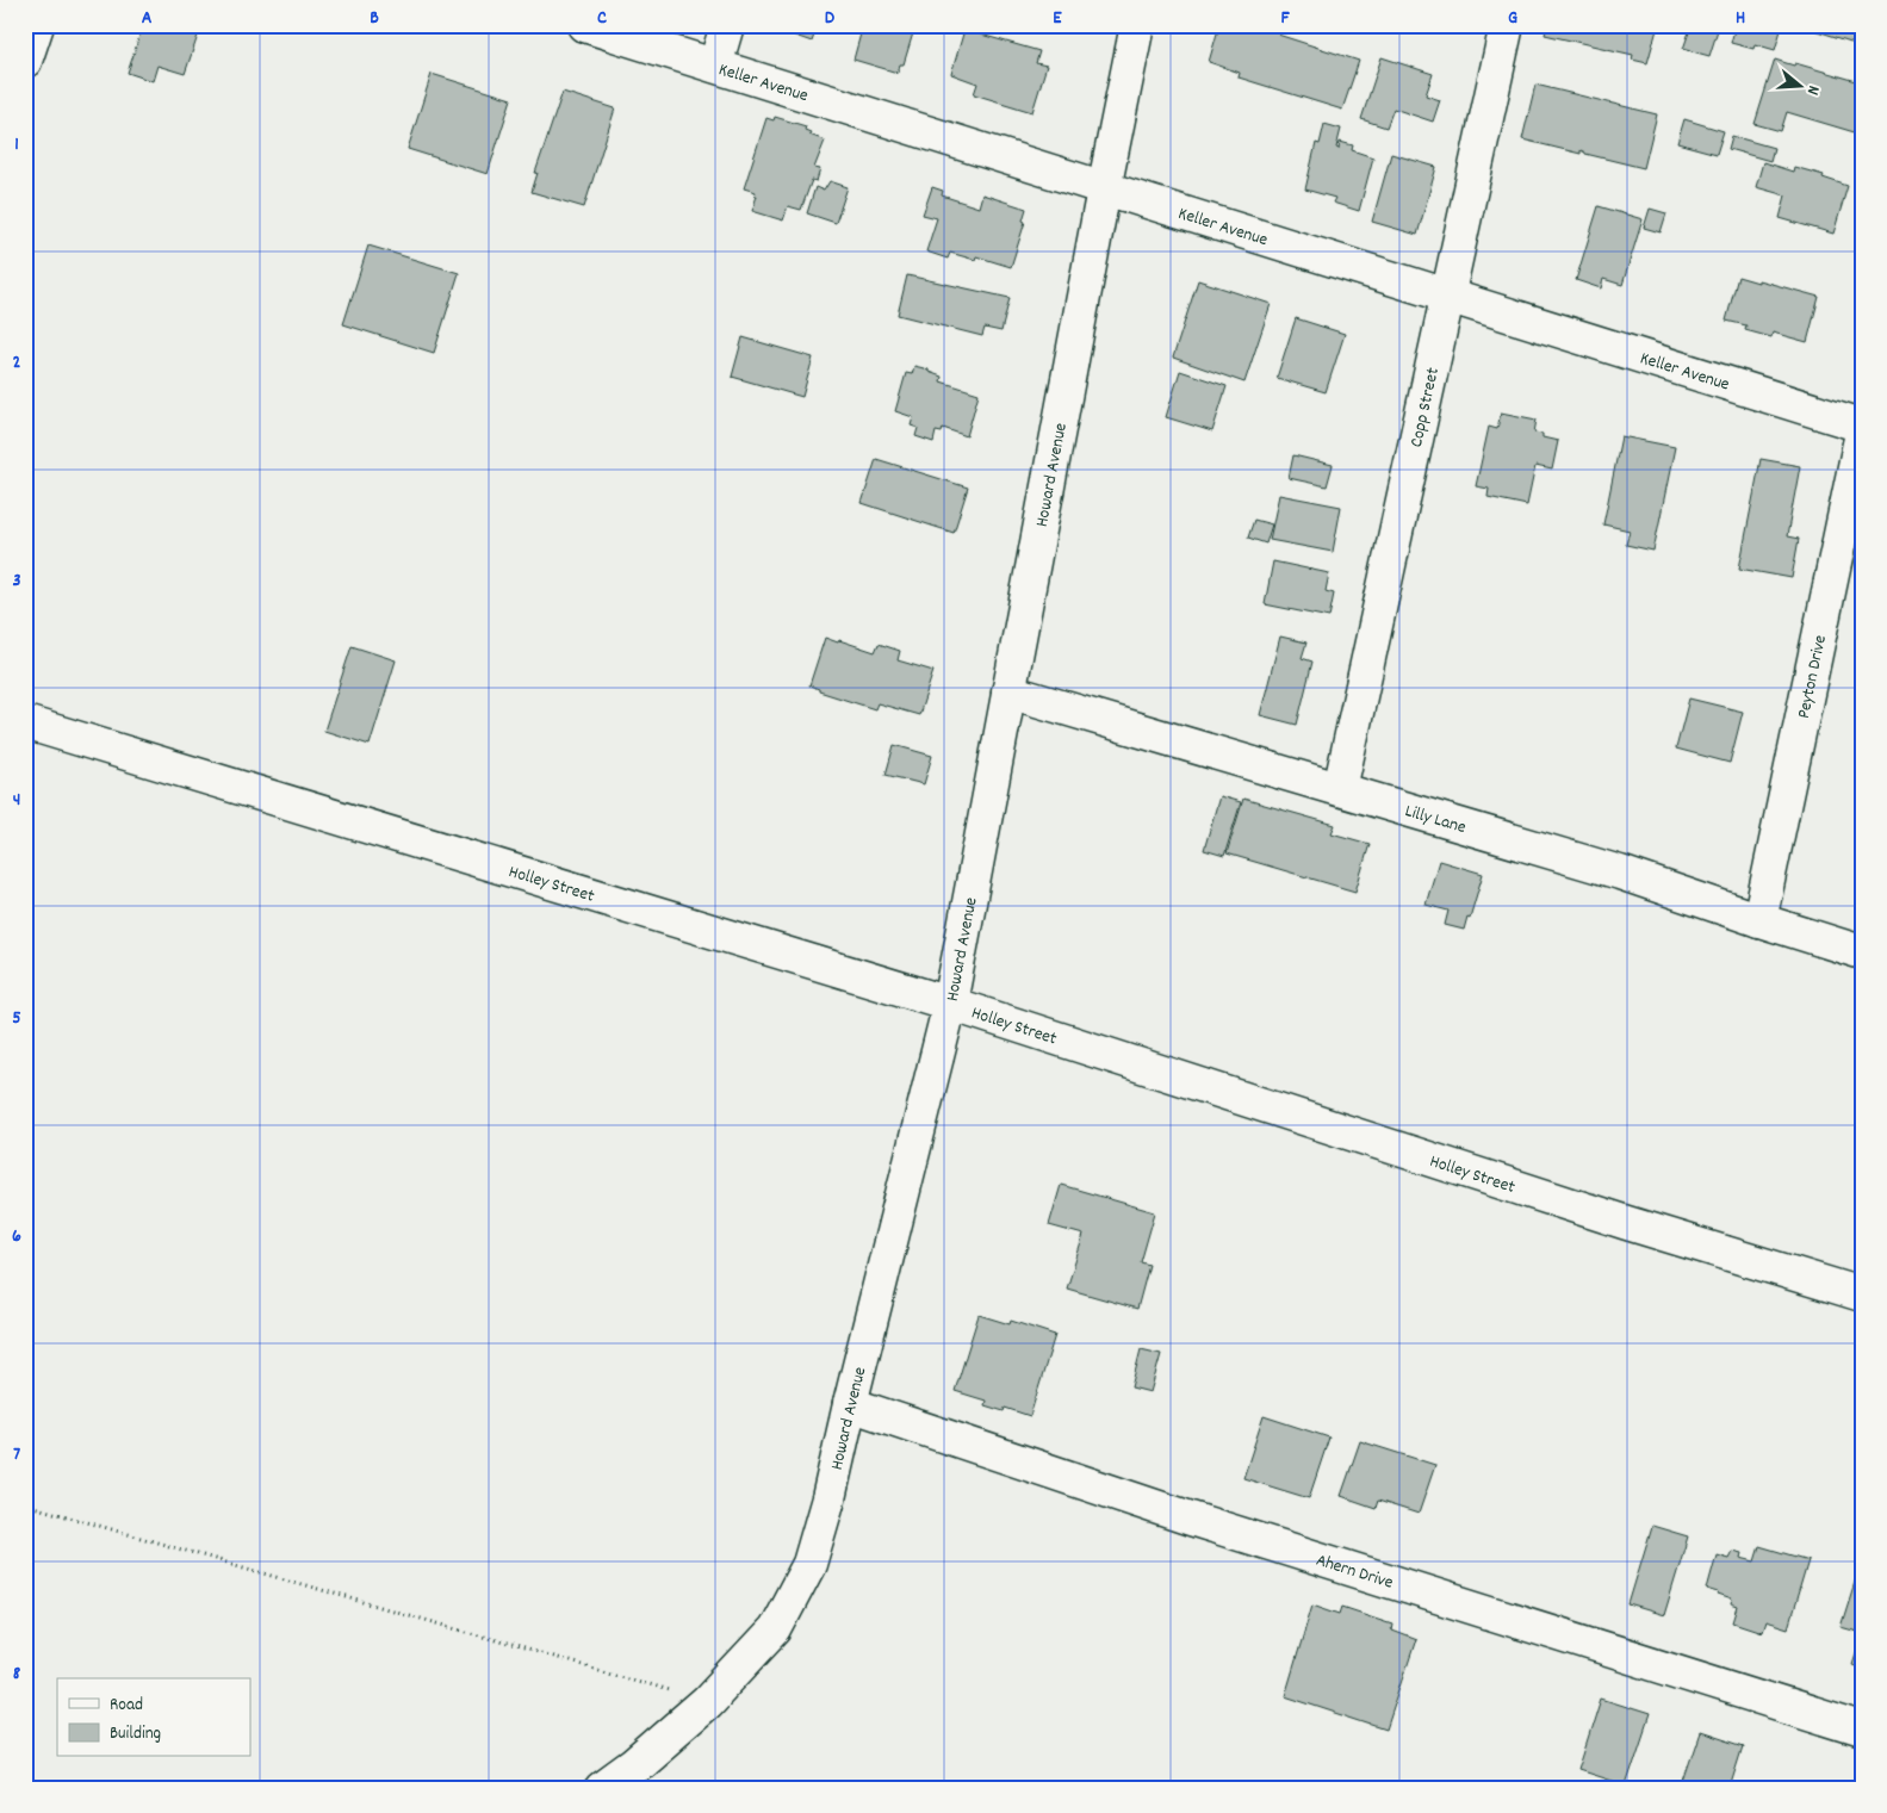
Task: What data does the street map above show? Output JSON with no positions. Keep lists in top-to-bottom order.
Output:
{
  "streets": {
    "street": [
      "Keller Avenue",
      "Copp Street",
      "Howard Avenue",
      "Peyton Drive",
      "Lilly Lane",
      "Holley Street",
      "Ahern Drive"
    ]
  },
  "crossings": [
    ["Keller Avenue", "Copp Street"],
    ["Keller Avenue", "Howard Avenue"],
    ["Copp Street", "Lilly Lane"],
    ["Howard Avenue", "Lilly Lane"],
    ["Howard Avenue", "Holley Street"],
    ["Howard Avenue", "Ahern Drive"],
    ["Peyton Drive", "Lilly Lane"]
  ],
  "legend": ["Road", "Building"],
  "north": "right",
  "grid": {
    "columns": [
      "A",
      "B",
      "C",
      "D",
      "E",
      "F",
      "G",
      "H"
    ],
    "rows": [
      "1",
      "2",
      "3",
      "4",
      "5",
      "6",
      "7",
      "8"
    ]
  }
}
